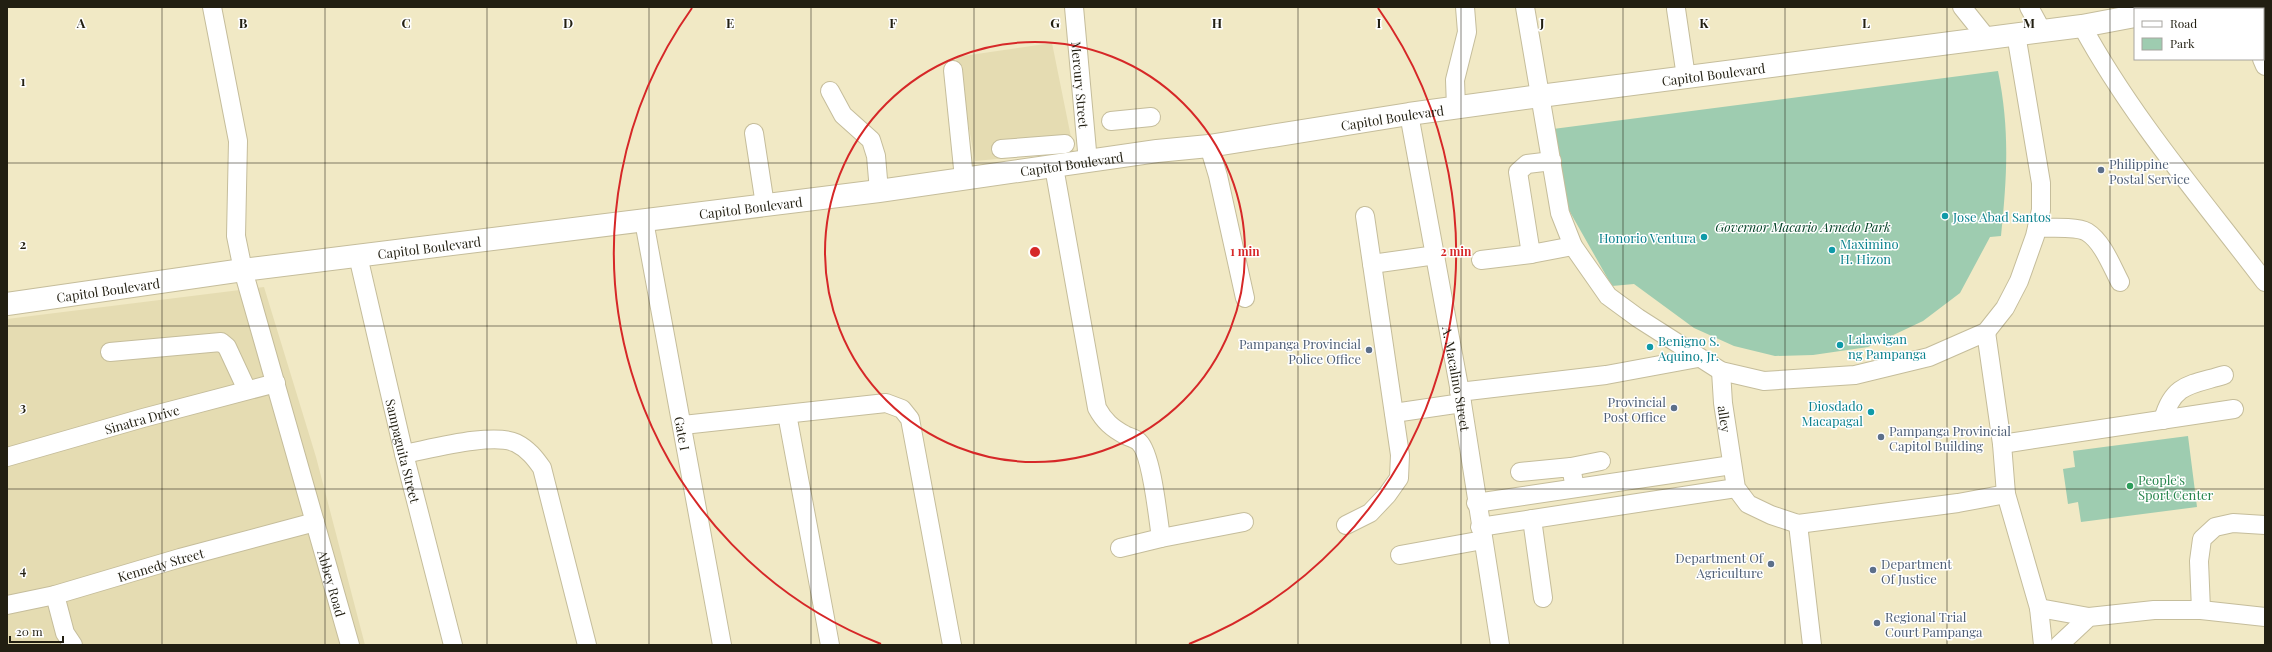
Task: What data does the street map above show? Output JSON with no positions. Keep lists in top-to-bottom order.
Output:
{
  "streets": {
    "main road": ["Capitol Boulevard"],
    "street": [
      "Mercury Street",
      "A. Macalino Street",
      "alley",
      "Sinatra Drive",
      "Gate I",
      "Sampaguita Street",
      "Kennedy Street",
      "Abbey Road"
    ]
  },
  "crossings": [
    ["Capitol Boulevard", "Mercury Street"],
    ["Capitol Boulevard", "A. Macalino Street"],
    ["Capitol Boulevard", "Gate I"],
    ["Capitol Boulevard", "Sampaguita Street"],
    ["Capitol Boulevard", "Abbey Road"],
    ["Sinatra Drive", "Abbey Road"],
    ["Kennedy Street", "Abbey Road"]
  ],
  "parks": ["Governor Macario Arnedo Park"],
  "places": [
    "Philippine Postal Service",
    "Jose Abad Santos",
    "Honorio Ventura",
    "Maximino H. Hizon",
    "Lalawigan ng Pampanga",
    "Benigno S. Aquino, Jr.",
    "Pampanga Provincial Police Office",
    "Provincial Post Office",
    "Diosdado Macapagal",
    "Pampanga Provincial Capitol Building",
    "People's Sport Center",
    "Department Of Agriculture",
    "Department Of Justice",
    "Regional Trial Court Pampanga"
  ],
  "legend": ["Road", "Park"],
  "scale_bar": "20 m",
  "grid": {
    "columns": [
      "A",
      "B",
      "C",
      "D",
      "E",
      "F",
      "G",
      "H",
      "I",
      "J",
      "K",
      "L",
      "M"
    ],
    "rows": [
      "1",
      "2",
      "3",
      "4"
    ]
  },
  "rings": ["1 min", "2 min"]
}
